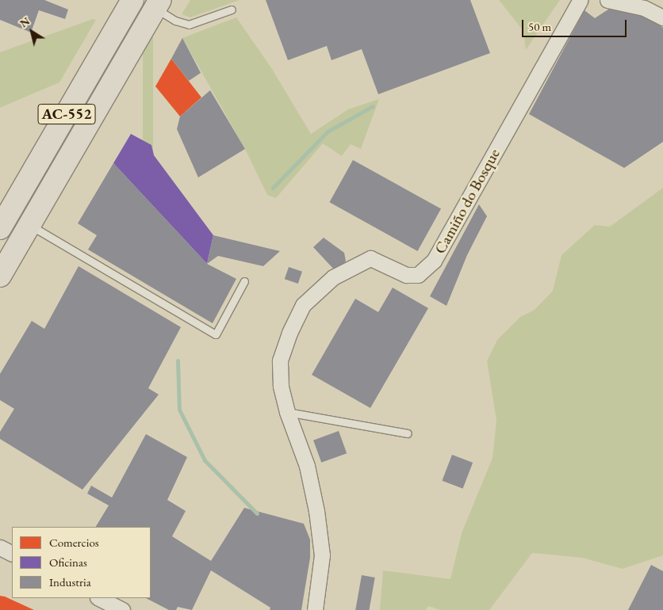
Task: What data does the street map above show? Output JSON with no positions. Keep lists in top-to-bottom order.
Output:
{
  "streets": {
    "main road": ["AC-552"],
    "street": ["Camiño do Bosque"]
  },
  "legend": ["Comercios", "Oficinas", "Industria"],
  "scale_bar": "50 m",
  "north": "top left"
}
